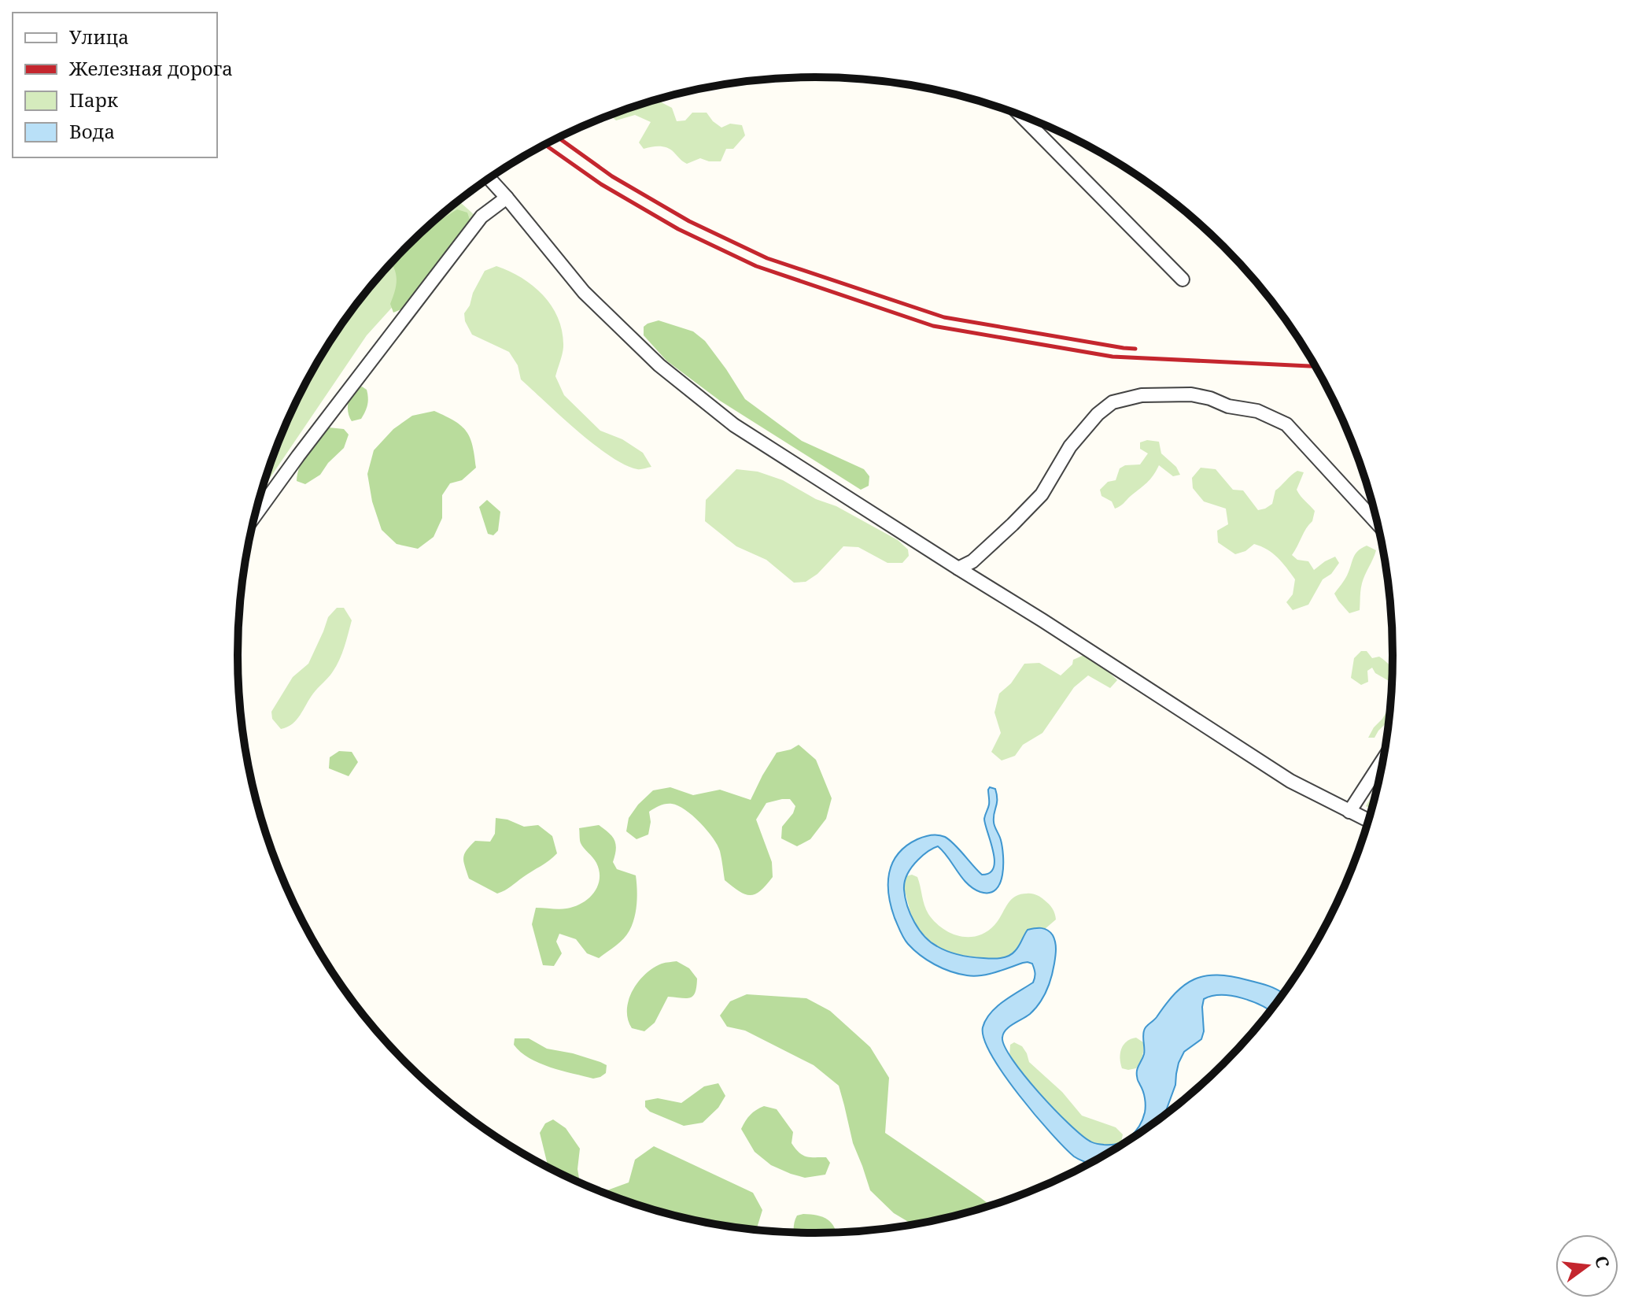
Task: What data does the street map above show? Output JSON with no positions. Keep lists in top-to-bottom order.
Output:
{
  "legend": [
    "Улица",
    "Железная дорога",
    "Парк",
    "Вода"
  ],
  "north": "right"
}
